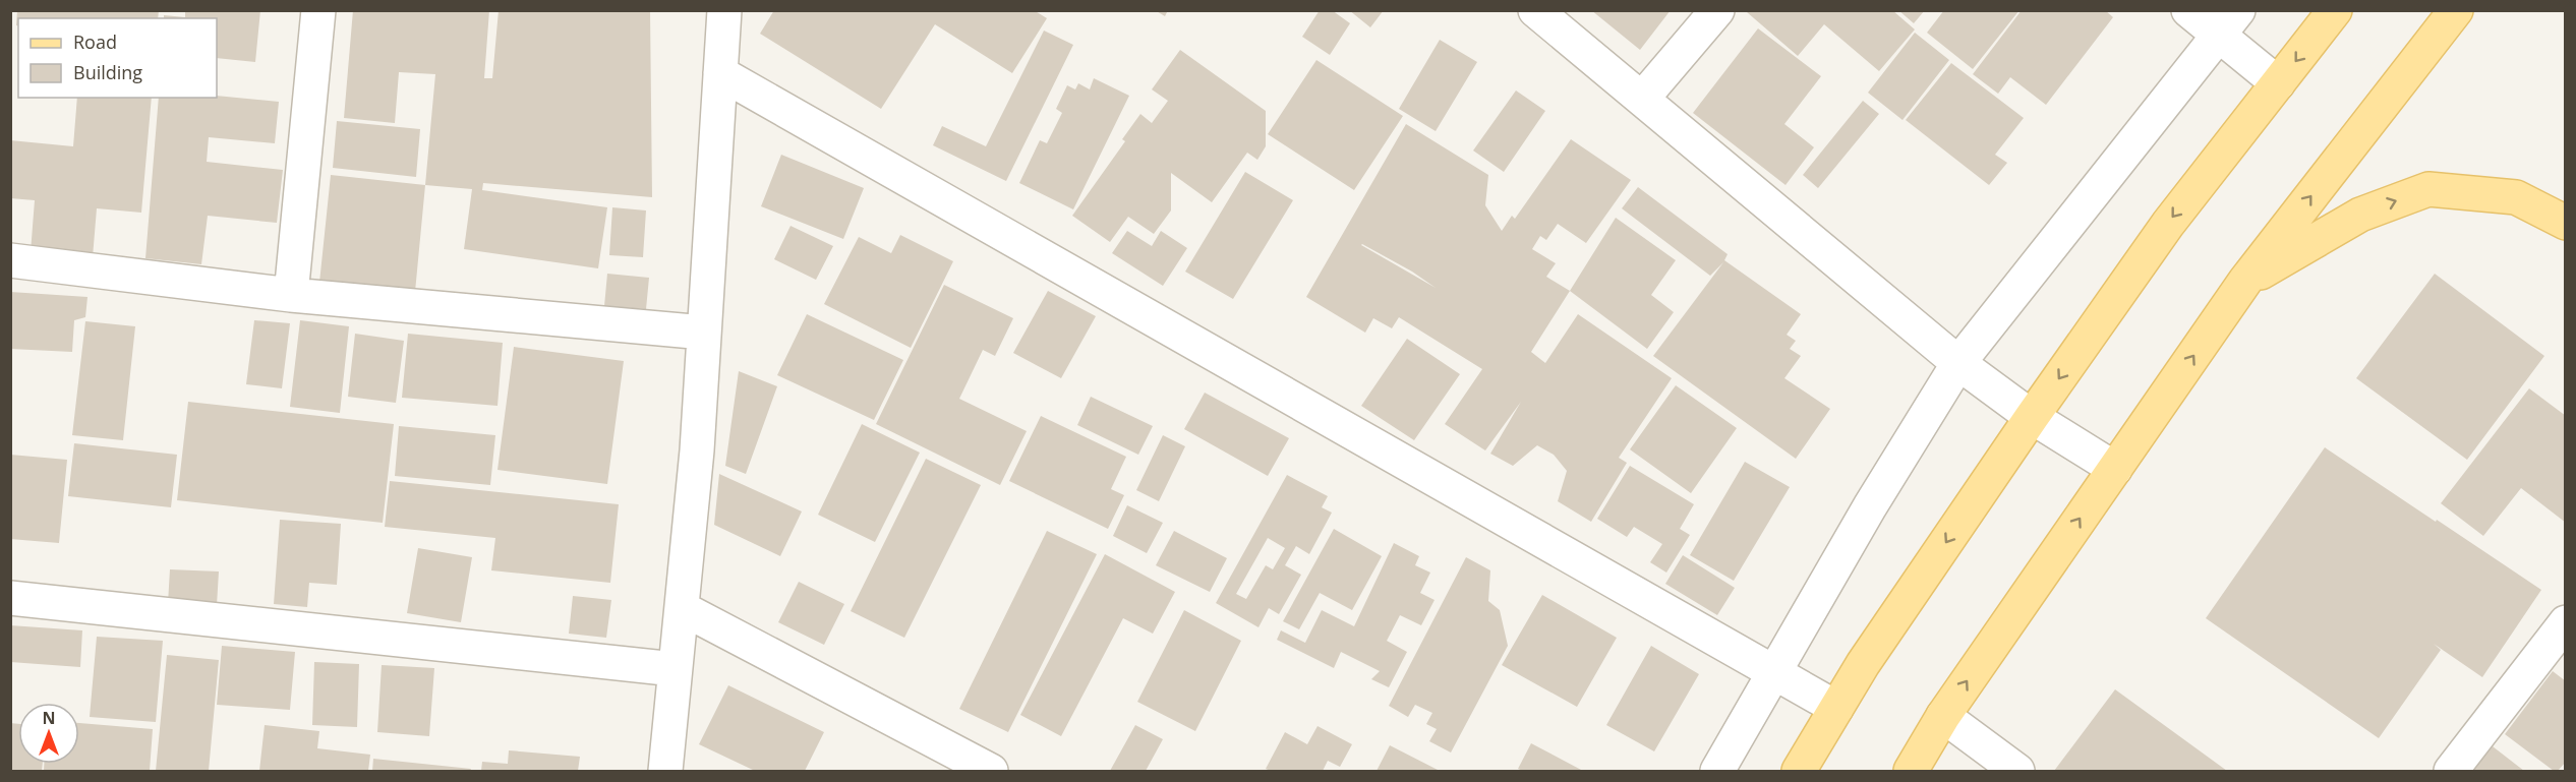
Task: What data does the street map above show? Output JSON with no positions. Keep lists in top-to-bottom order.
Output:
{
  "legend": ["Road", "Building"],
  "north": "top"
}
